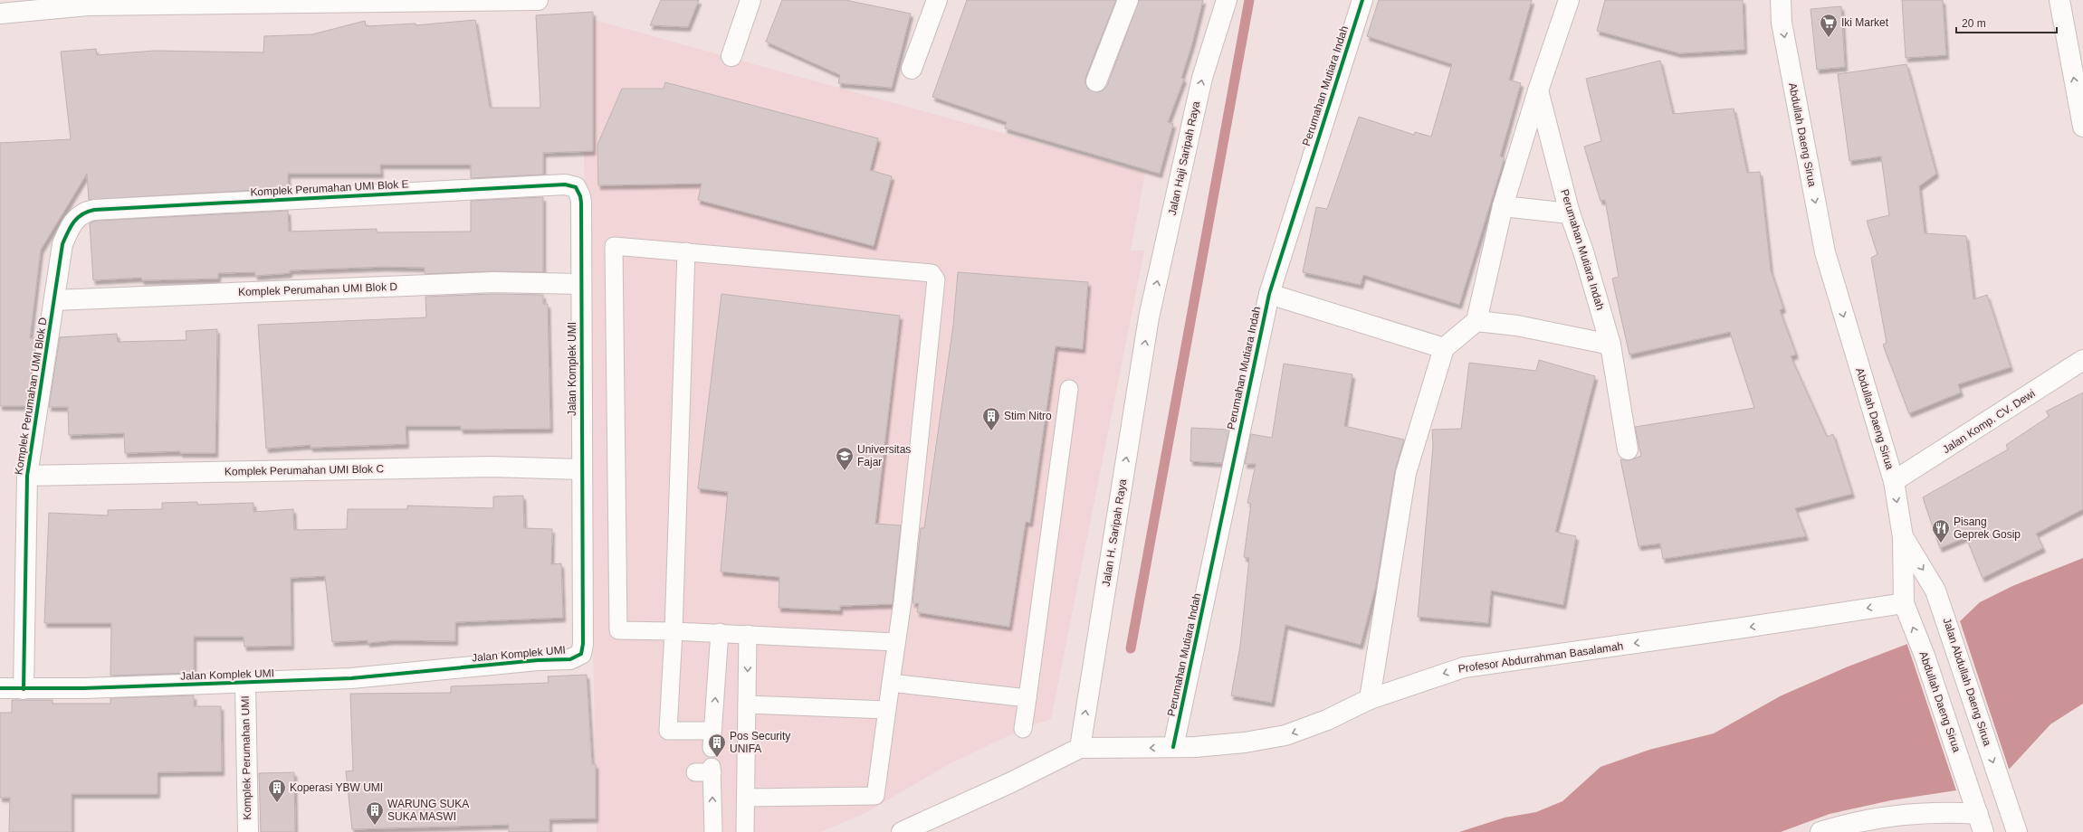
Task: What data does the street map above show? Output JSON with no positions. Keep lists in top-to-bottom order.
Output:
{
  "streets": {
    "street": [
      "Perumahan Mutiara Indah",
      "Abdullah Daeng Sirua",
      "Jalan Haji Saripah Raya",
      "Komplek Perumahan UMI Blok E",
      "Komplek Perumahan UMI Blok D",
      "Jalan Komplek UMI",
      "Jalan Komp. CV. Dewi",
      "Komplek Perumahan UMI Blok C",
      "Jalan H. Saripah Raya",
      "Profesor Abdurrahman Basalamah",
      "Jalan Abdullah Daeng Sirua",
      "Komplek Perumahan UMI"
    ]
  },
  "crossings": [
    ["Perumahan Mutiara Indah", "Profesor Abdurrahman Basalamah"],
    ["Abdullah Daeng Sirua", "Jalan Komp. CV. Dewi"],
    ["Abdullah Daeng Sirua", "Profesor Abdurrahman Basalamah"],
    ["Abdullah Daeng Sirua", "Jalan Abdullah Daeng Sirua"],
    ["Jalan Haji Saripah Raya", "Jalan H. Saripah Raya"],
    ["Komplek Perumahan UMI Blok E", "Komplek Perumahan UMI Blok D"],
    ["Komplek Perumahan UMI Blok E", "Jalan Komplek UMI"],
    ["Komplek Perumahan UMI Blok D", "Jalan Komplek UMI"],
    ["Komplek Perumahan UMI Blok D", "Komplek Perumahan UMI Blok C"],
    ["Jalan Komplek UMI", "Komplek Perumahan UMI Blok C"],
    ["Jalan Komplek UMI", "Komplek Perumahan UMI"],
    ["Jalan H. Saripah Raya", "Profesor Abdurrahman Basalamah"]
  ],
  "one_way": [
    "Jalan Haji Saripah Raya",
    "Jalan H. Saripah Raya",
    "Profesor Abdurrahman Basalamah",
    "Jalan Abdullah Daeng Sirua"
  ],
  "places": {
    "supermarket": ["Iki Market"],
    "building": [
      "Stim Nitro",
      "Pos Security UNIFA",
      "Koperasi YBW UMI",
      "WARUNG SUKA SUKA MASWI"
    ],
    "school or university": ["Universitas Fajar"],
    "restaurant": ["Pisang Geprek Gosip"]
  },
  "scale_bar": "20 m"
}
